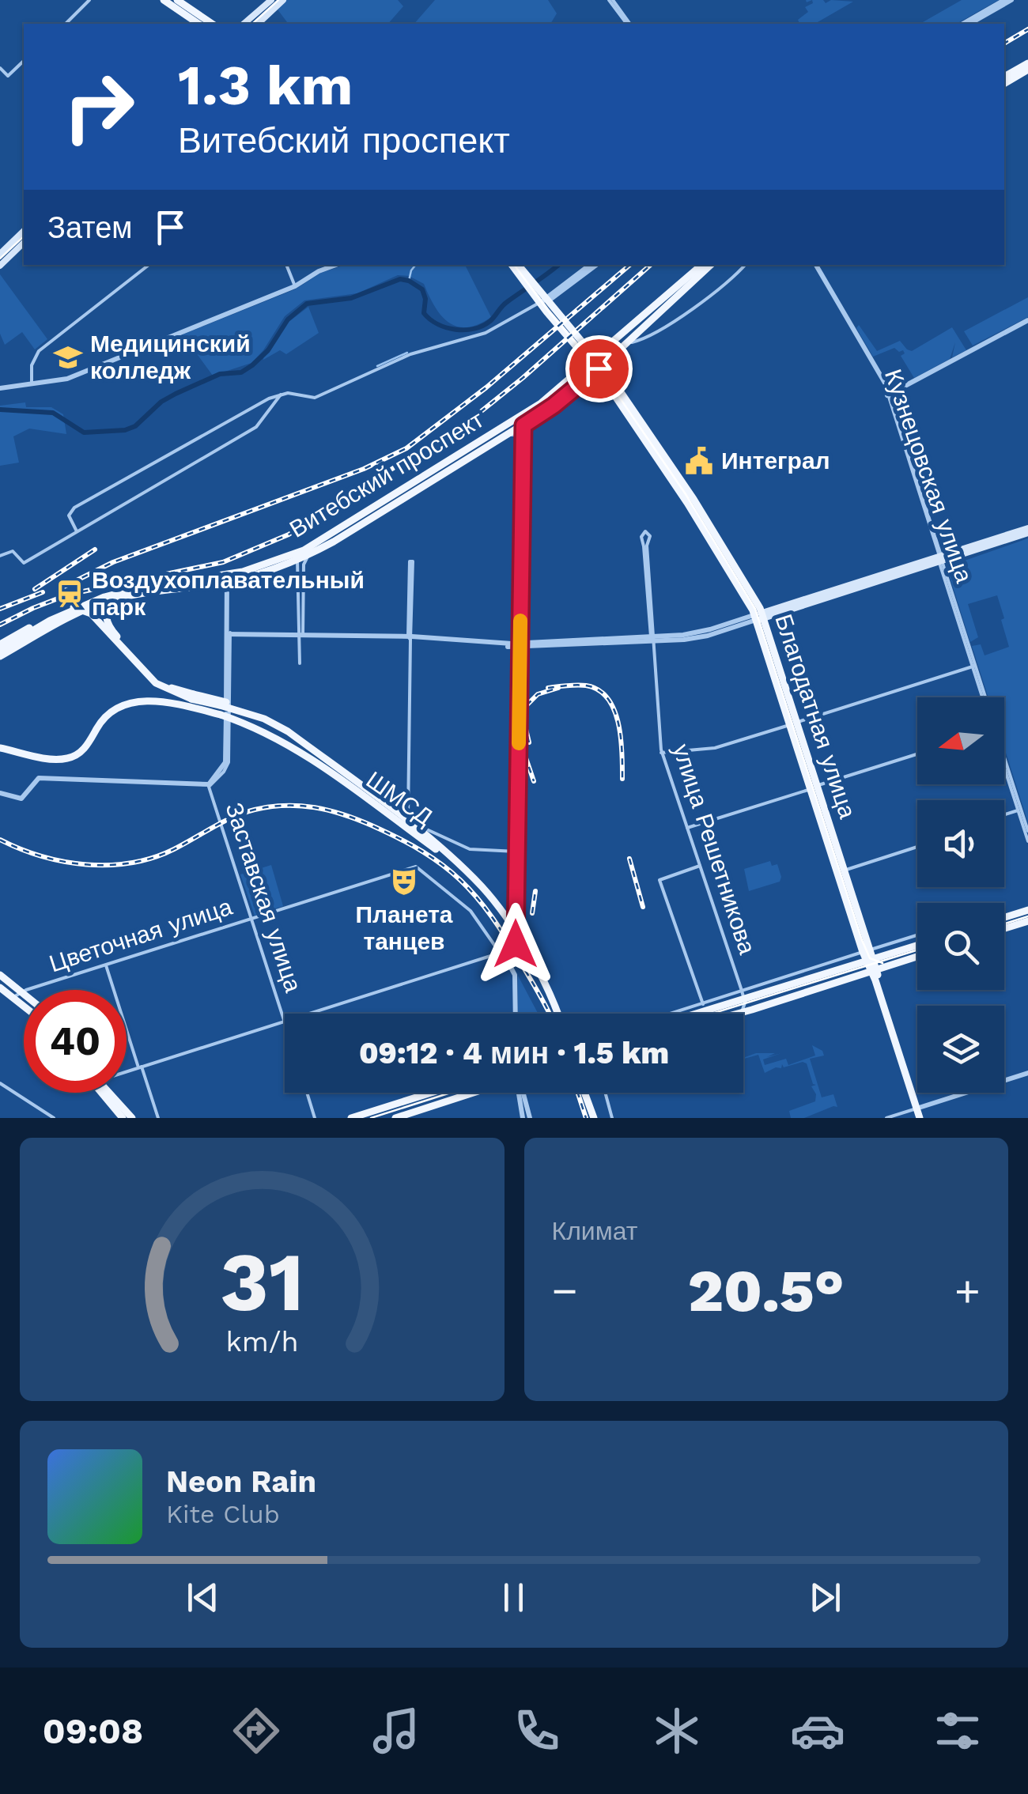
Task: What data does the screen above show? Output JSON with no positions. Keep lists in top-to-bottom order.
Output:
{
  "streets": {
    "main road": ["Витебский проспект", "Благодатная улица", "ШМСД"],
    "street": [
      "Кузнецовская улица",
      "улица Решетникова",
      "Заставская улица",
      "Цветочная улица"
    ]
  },
  "crossings": [
    ["Витебский проспект", "Благодатная улица"],
    ["Витебский проспект", "Заставская улица"],
    ["Заставская улица", "Цветочная улица"]
  ],
  "places": {
    "school or university": ["Медицинский колледж"],
    "public building": ["Интеграл"],
    "station": ["Воздухоплавательный парк"],
    "theatre": ["Планета танцев"]
  },
  "north": "left",
  "page": {
    "turn": ["1.3 km", "Витебский проспект"],
    "then": "Затем",
    "limit": "40",
    "trip": "09:12 · 4 мин · 1.5 km",
    "tile": "Климат",
    "heat": ["−", "20.5°", "+"],
    "song": ["Neon Rain", "Kite Club"],
    "tabs": "09:08",
    "gauge": ["31", "km/h"]
  }
}
